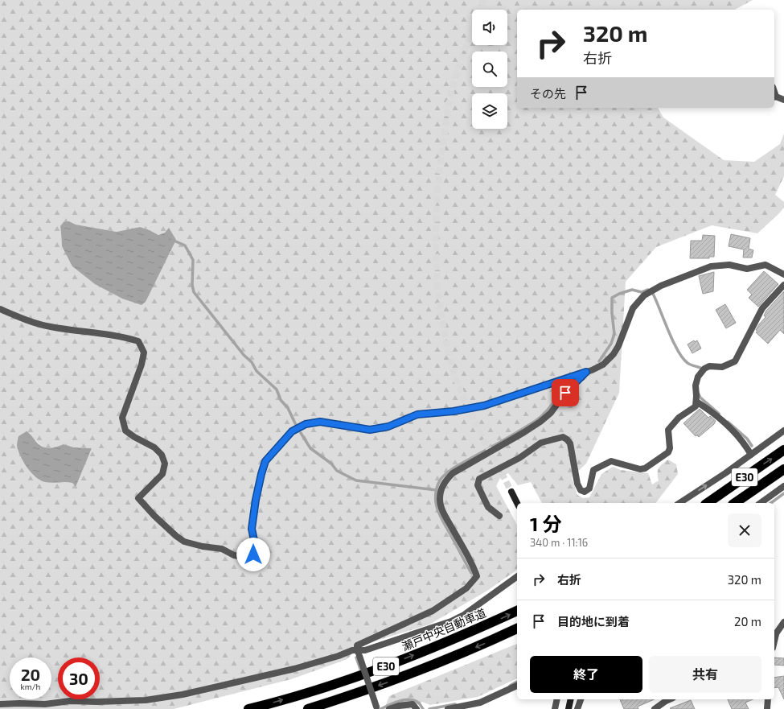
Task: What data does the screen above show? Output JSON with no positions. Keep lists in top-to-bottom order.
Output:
{
  "streets": {
    "highway": ["E30", "瀬戸中央自動車道"]
  },
  "page": {
    "turn": ["320 m", "右折"],
    "then": "その先",
    "heading": ["1 分", "340 m · 11:16"],
    "list": [
      {
        "name": "右折",
        "value": "320 m"
      },
      {
        "name": "目的地に到着",
        "value": "20 m"
      }
    ],
    "buttons": ["終了", "共有"],
    "speed": "20 km/h",
    "limit": "30"
  }
}
